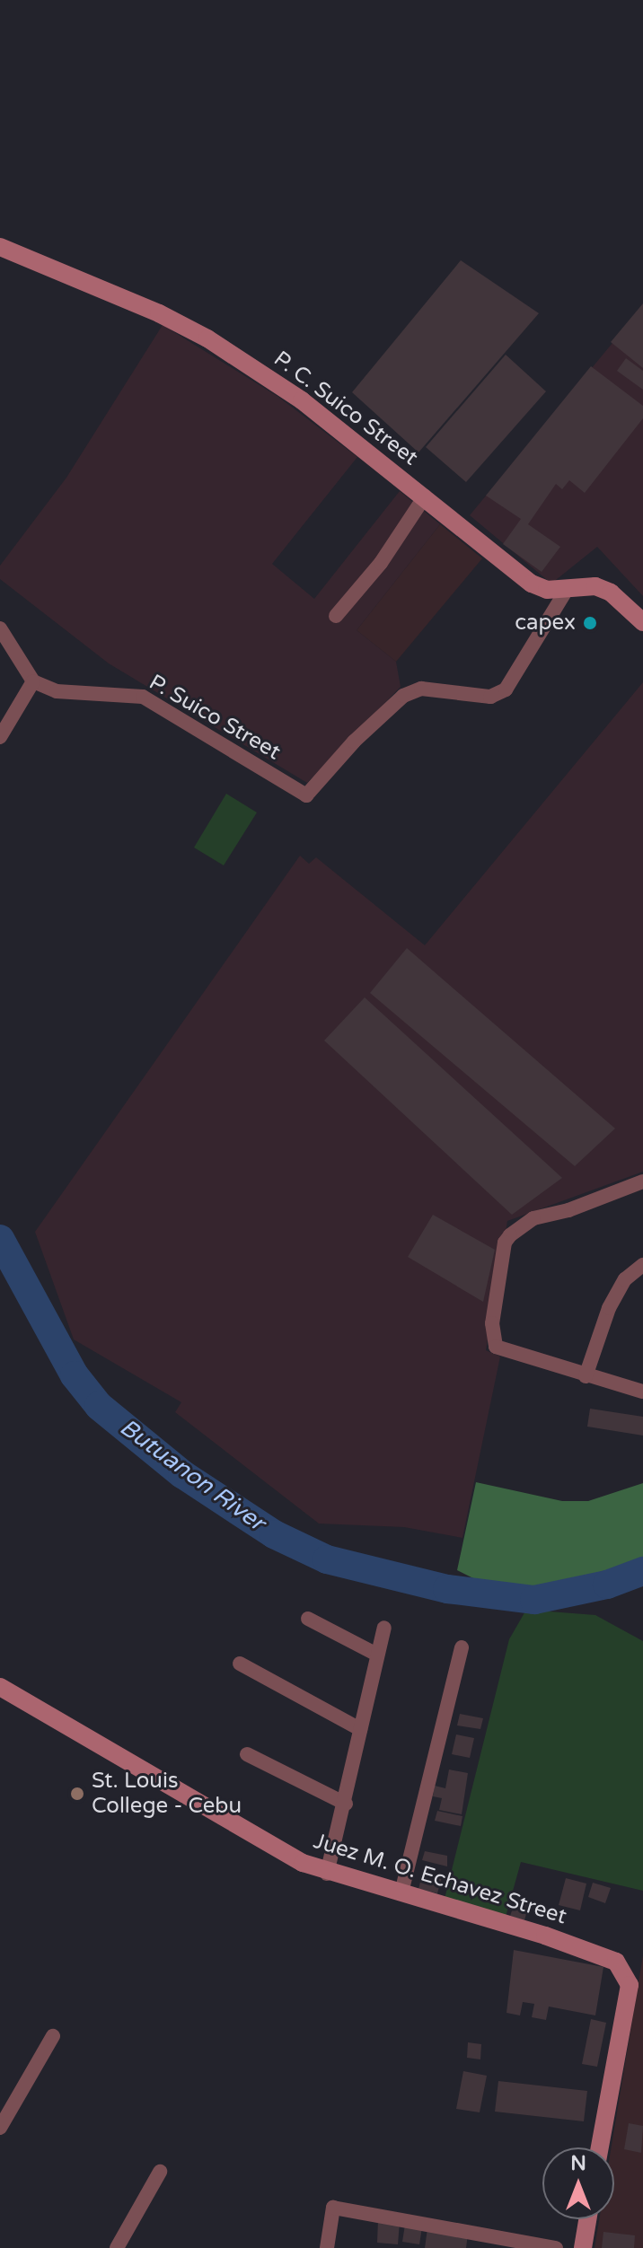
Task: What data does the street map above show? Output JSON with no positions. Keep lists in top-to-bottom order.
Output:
{
  "streets": {
    "street": ["P. C. Suico Street", "P. Suico Street", "Juez M. O. Echavez Street"]
  },
  "crossings": [
    ["P. C. Suico Street", "P. Suico Street"]
  ],
  "water": ["Butuanon River"],
  "places": ["capex", "St. Louis College - Cebu"],
  "north": "top"
}
